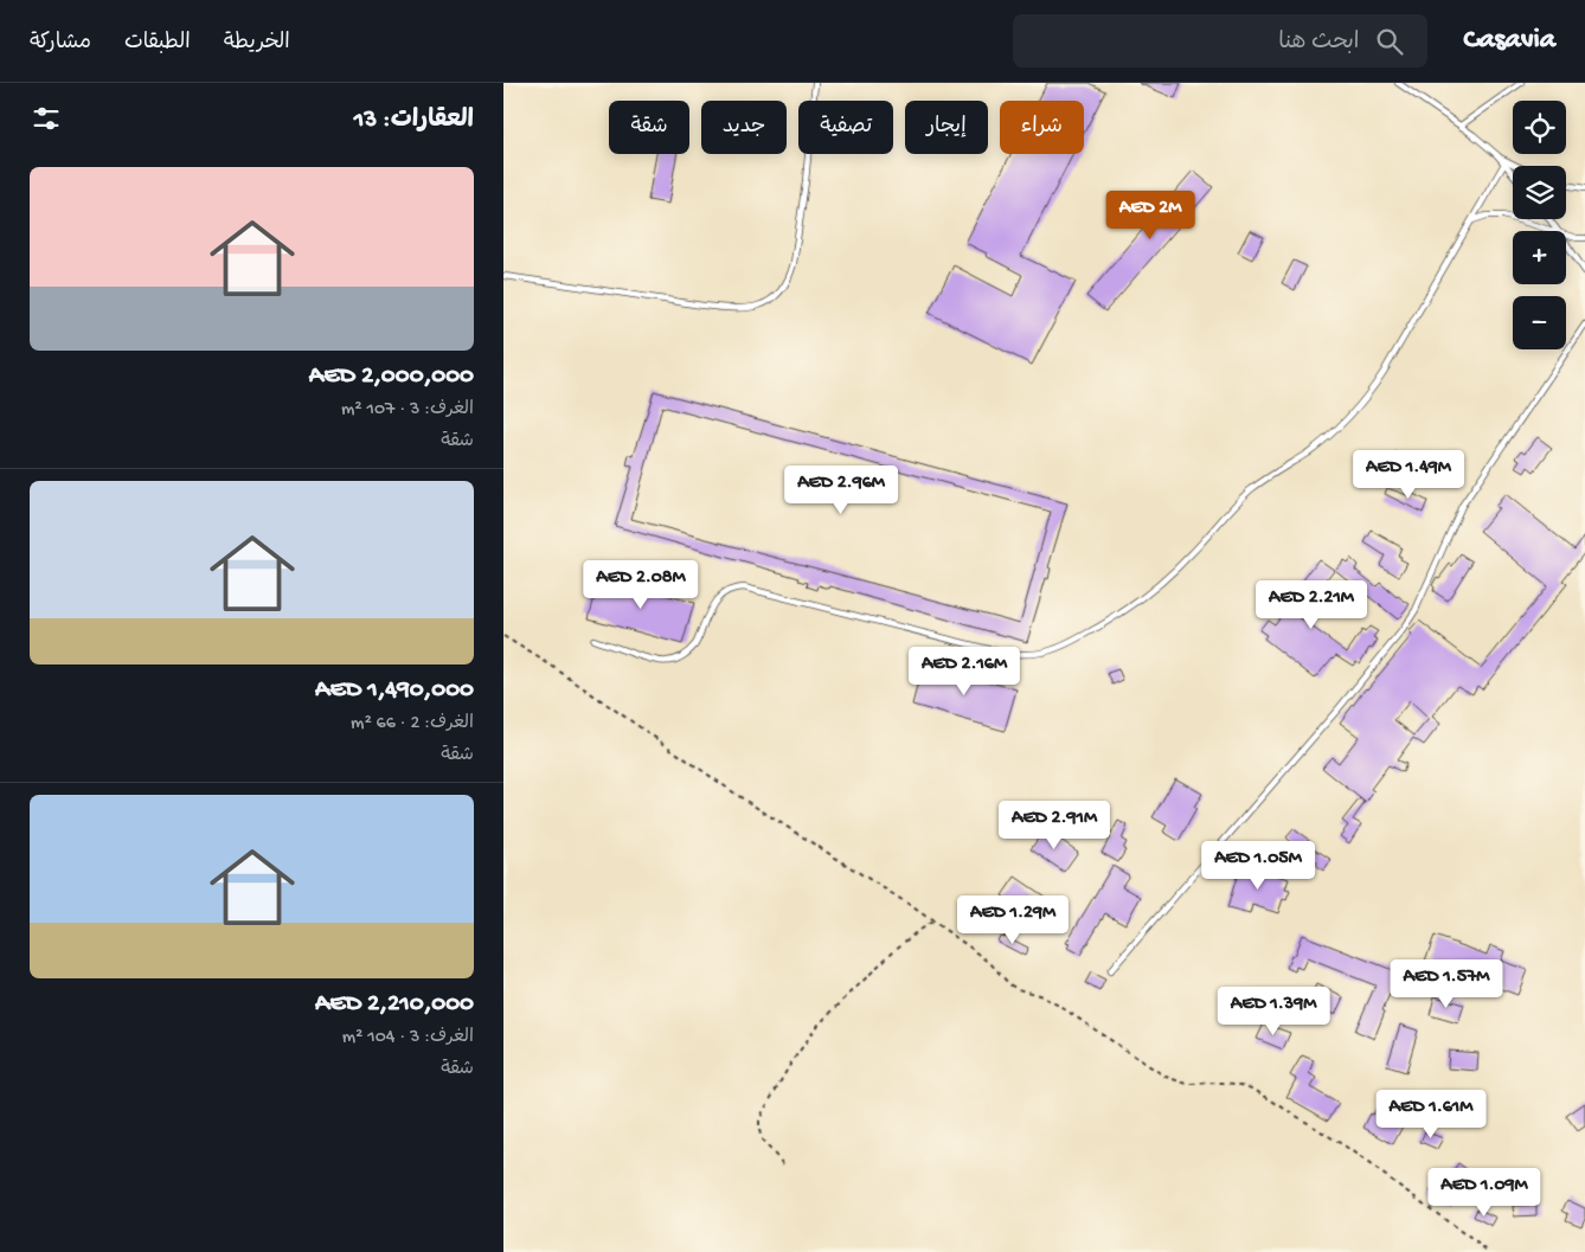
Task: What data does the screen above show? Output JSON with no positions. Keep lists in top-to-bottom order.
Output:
{
  "page": {
    "header": "Casavia",
    "search": "ابحث هنا",
    "nav": ["الخريطة", "الطبقات", "مشاركة"],
    "heading": "العقارات: 13",
    "map_buttons": ["+", "−"],
    "chip": [
      "شراء",
      "إيجار",
      "تصفية",
      "جديد",
      "شقة"
    ],
    "list": [
      {
        "name": "AED 2,000,000",
        "note": "الغرف: 3 · 107 m² · شقة"
      },
      {
        "name": "AED 1,490,000",
        "note": "الغرف: 2 · 66 m² · شقة"
      },
      {
        "name": "AED 2,210,000",
        "note": "الغرف: 3 · 104 m² · شقة"
      }
    ],
    "price": [
      "AED 2M",
      "AED 1.49M",
      "AED 2.96M",
      "AED 2.08M",
      "AED 2.21M",
      "AED 2.16M",
      "AED 2.91M",
      "AED 1.05M",
      "AED 1.29M",
      "AED 1.57M",
      "AED 1.39M",
      "AED 1.61M",
      "AED 1.09M"
    ]
  }
}
